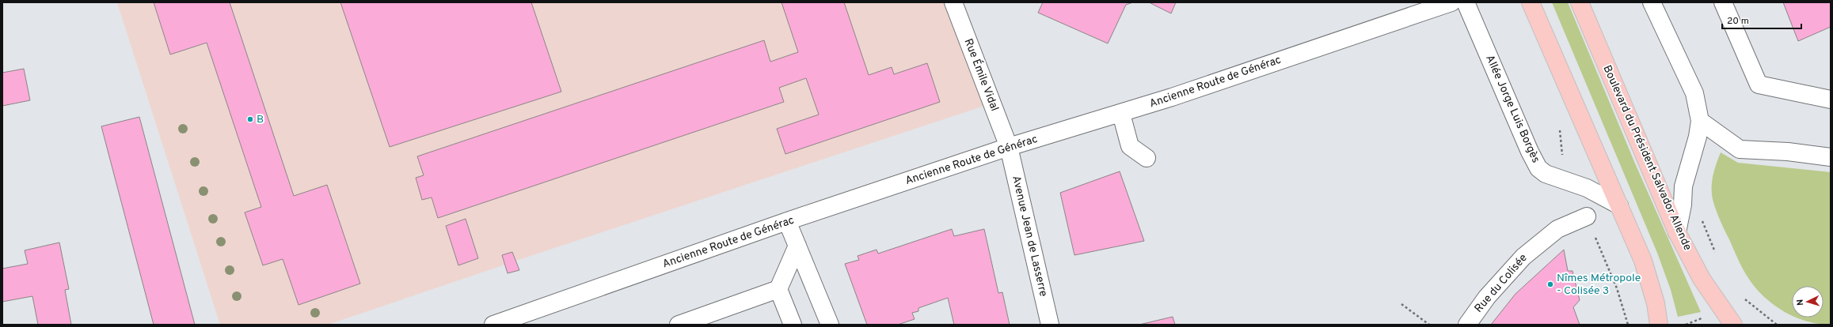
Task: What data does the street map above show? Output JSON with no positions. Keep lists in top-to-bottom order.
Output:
{
  "streets": {
    "main road": ["Boulevard du Président Salvador Allende"],
    "street": [
      "Rue Émile Vidal",
      "Ancienne Route de Générac",
      "Allée Jorge Luis Borgès",
      "Avenue Jean de Lasserre",
      "Rue du Colisée"
    ]
  },
  "crossings": [
    ["Rue Émile Vidal", "Ancienne Route de Générac"],
    ["Rue Émile Vidal", "Avenue Jean de Lasserre"],
    ["Ancienne Route de Générac", "Avenue Jean de Lasserre"]
  ],
  "places": ["B", "Nîmes Métropole - Colisée 3"],
  "scale_bar": "20 m",
  "north": "left"
}
